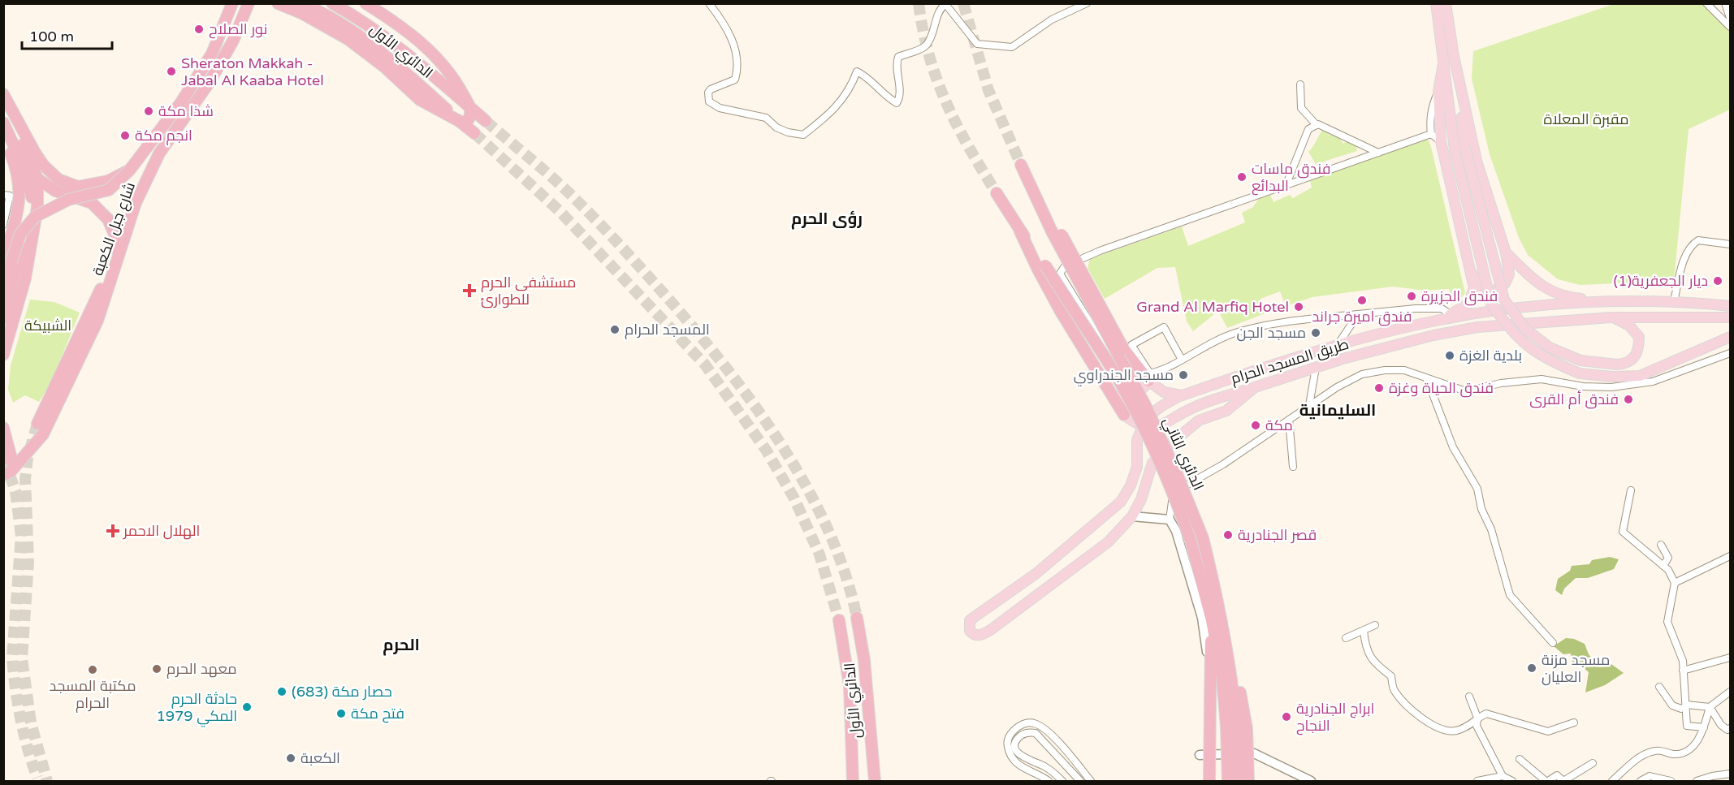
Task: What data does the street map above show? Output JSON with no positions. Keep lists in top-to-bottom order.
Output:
{
  "streets": {
    "highway": ["الدائري الأول", "شارع جبل الكعبة", "الدائري الثاني"],
    "main road": ["طريق المسجد الحرام"]
  },
  "districts": ["رؤى الحرم", "السليمانية", "الحرم"],
  "parks": ["مقبرة المعلاة", "الشبيكة"],
  "places": {
    "other": [
      "نور الصلاح",
      "Sheraton Makkah - Jabal Al Kaaba Hotel",
      "شذا مكة",
      "انجم مكة",
      "فندق ماسات البدائع",
      "ديار الجعفرية(1)",
      "فندق الجزيرة",
      "فندق اميرة جراند",
      "Grand Al Marfiq Hotel",
      "المسجد الحرام",
      "مسجد الجن",
      "بلدية الغزة",
      "مسجد الجندراوي",
      "فندق الحياة وغزة",
      "فندق أم القرى",
      "مكة",
      "قصر الجنادرية",
      "مسجد مزنة العليان",
      "معهد الحرم",
      "مكتبة المسجد الحرام",
      "حصار مكة (683)",
      "حادثة الحرم المكي 1979",
      "فتح مكة",
      "ابراج الجنادرية النجاح",
      "الكعبة"
    ],
    "health": ["مستشفى الحرم للطوارئ", "الهلال الاحمر"]
  },
  "scale_bar": "100 m"
}
